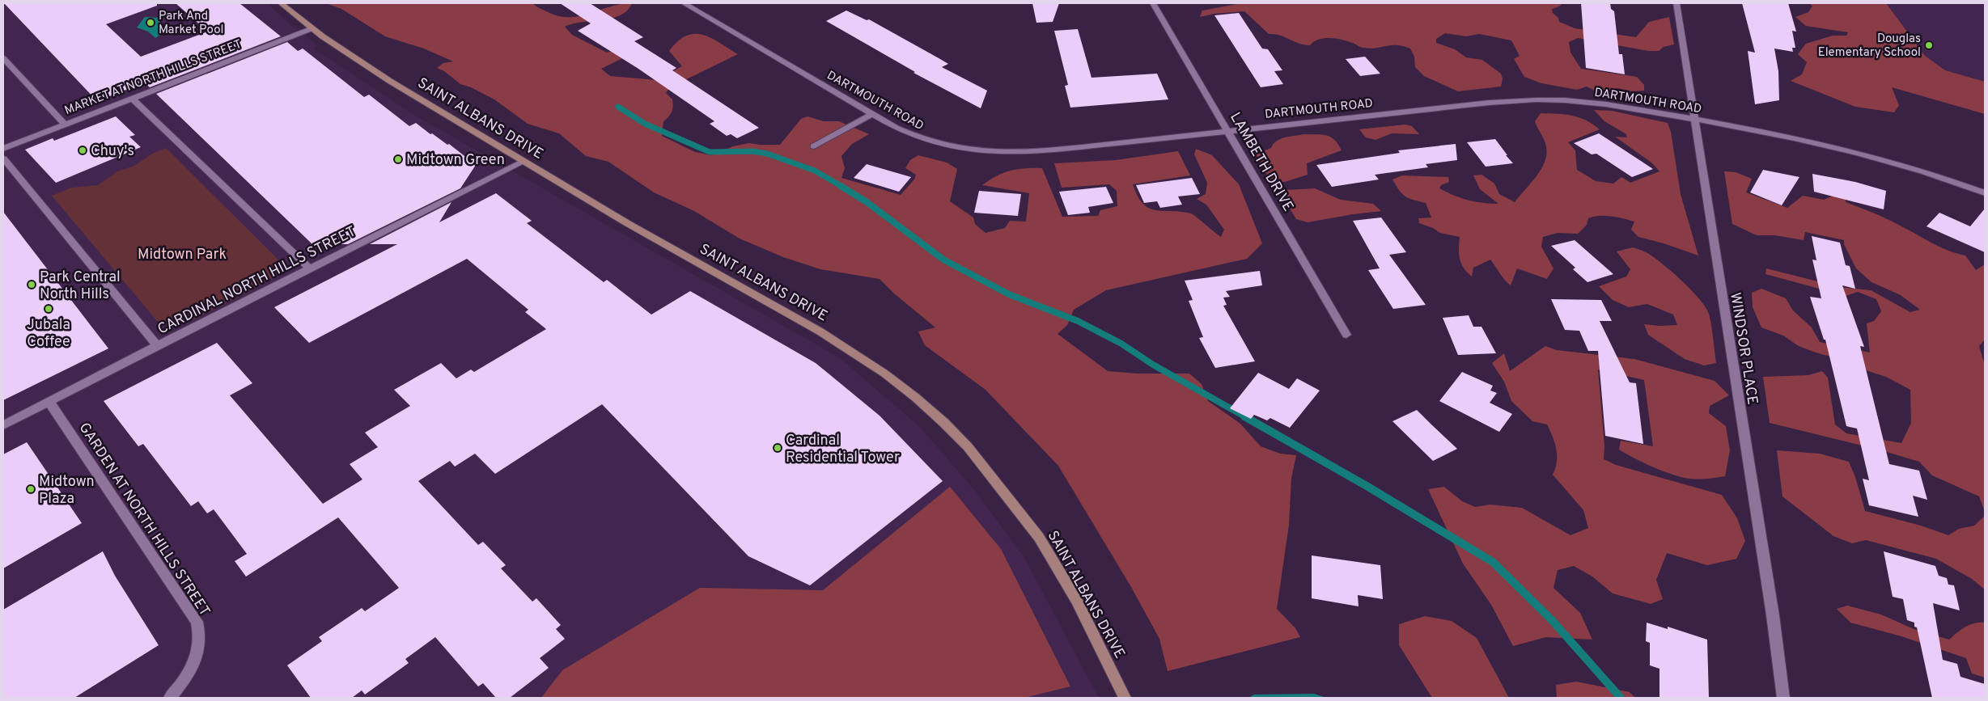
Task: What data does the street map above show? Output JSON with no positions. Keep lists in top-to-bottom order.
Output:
{
  "streets": {
    "street": [
      "MARKET AT NORTH HILLS STREET",
      "DARTMOUTH ROAD",
      "SAINT ALBANS DRIVE",
      "LAMBETH DRIVE",
      "CARDINAL NORTH HILLS STREET",
      "WINDSOR PLACE",
      "GARDEN AT NORTH HILLS STREET"
    ]
  },
  "crossings": [
    ["MARKET AT NORTH HILLS STREET", "SAINT ALBANS DRIVE"],
    ["DARTMOUTH ROAD", "LAMBETH DRIVE"],
    ["DARTMOUTH ROAD", "WINDSOR PLACE"],
    ["SAINT ALBANS DRIVE", "CARDINAL NORTH HILLS STREET"],
    ["CARDINAL NORTH HILLS STREET", "GARDEN AT NORTH HILLS STREET"]
  ],
  "parks": ["Midtown Park"],
  "places": [
    "Park And Market Pool",
    "Douglas Elementary School",
    "Chuy's",
    "Midtown Green",
    "Park Central North Hills",
    "Jubala Coffee",
    "Cardinal Residential Tower",
    "Midtown Plaza"
  ]
}
